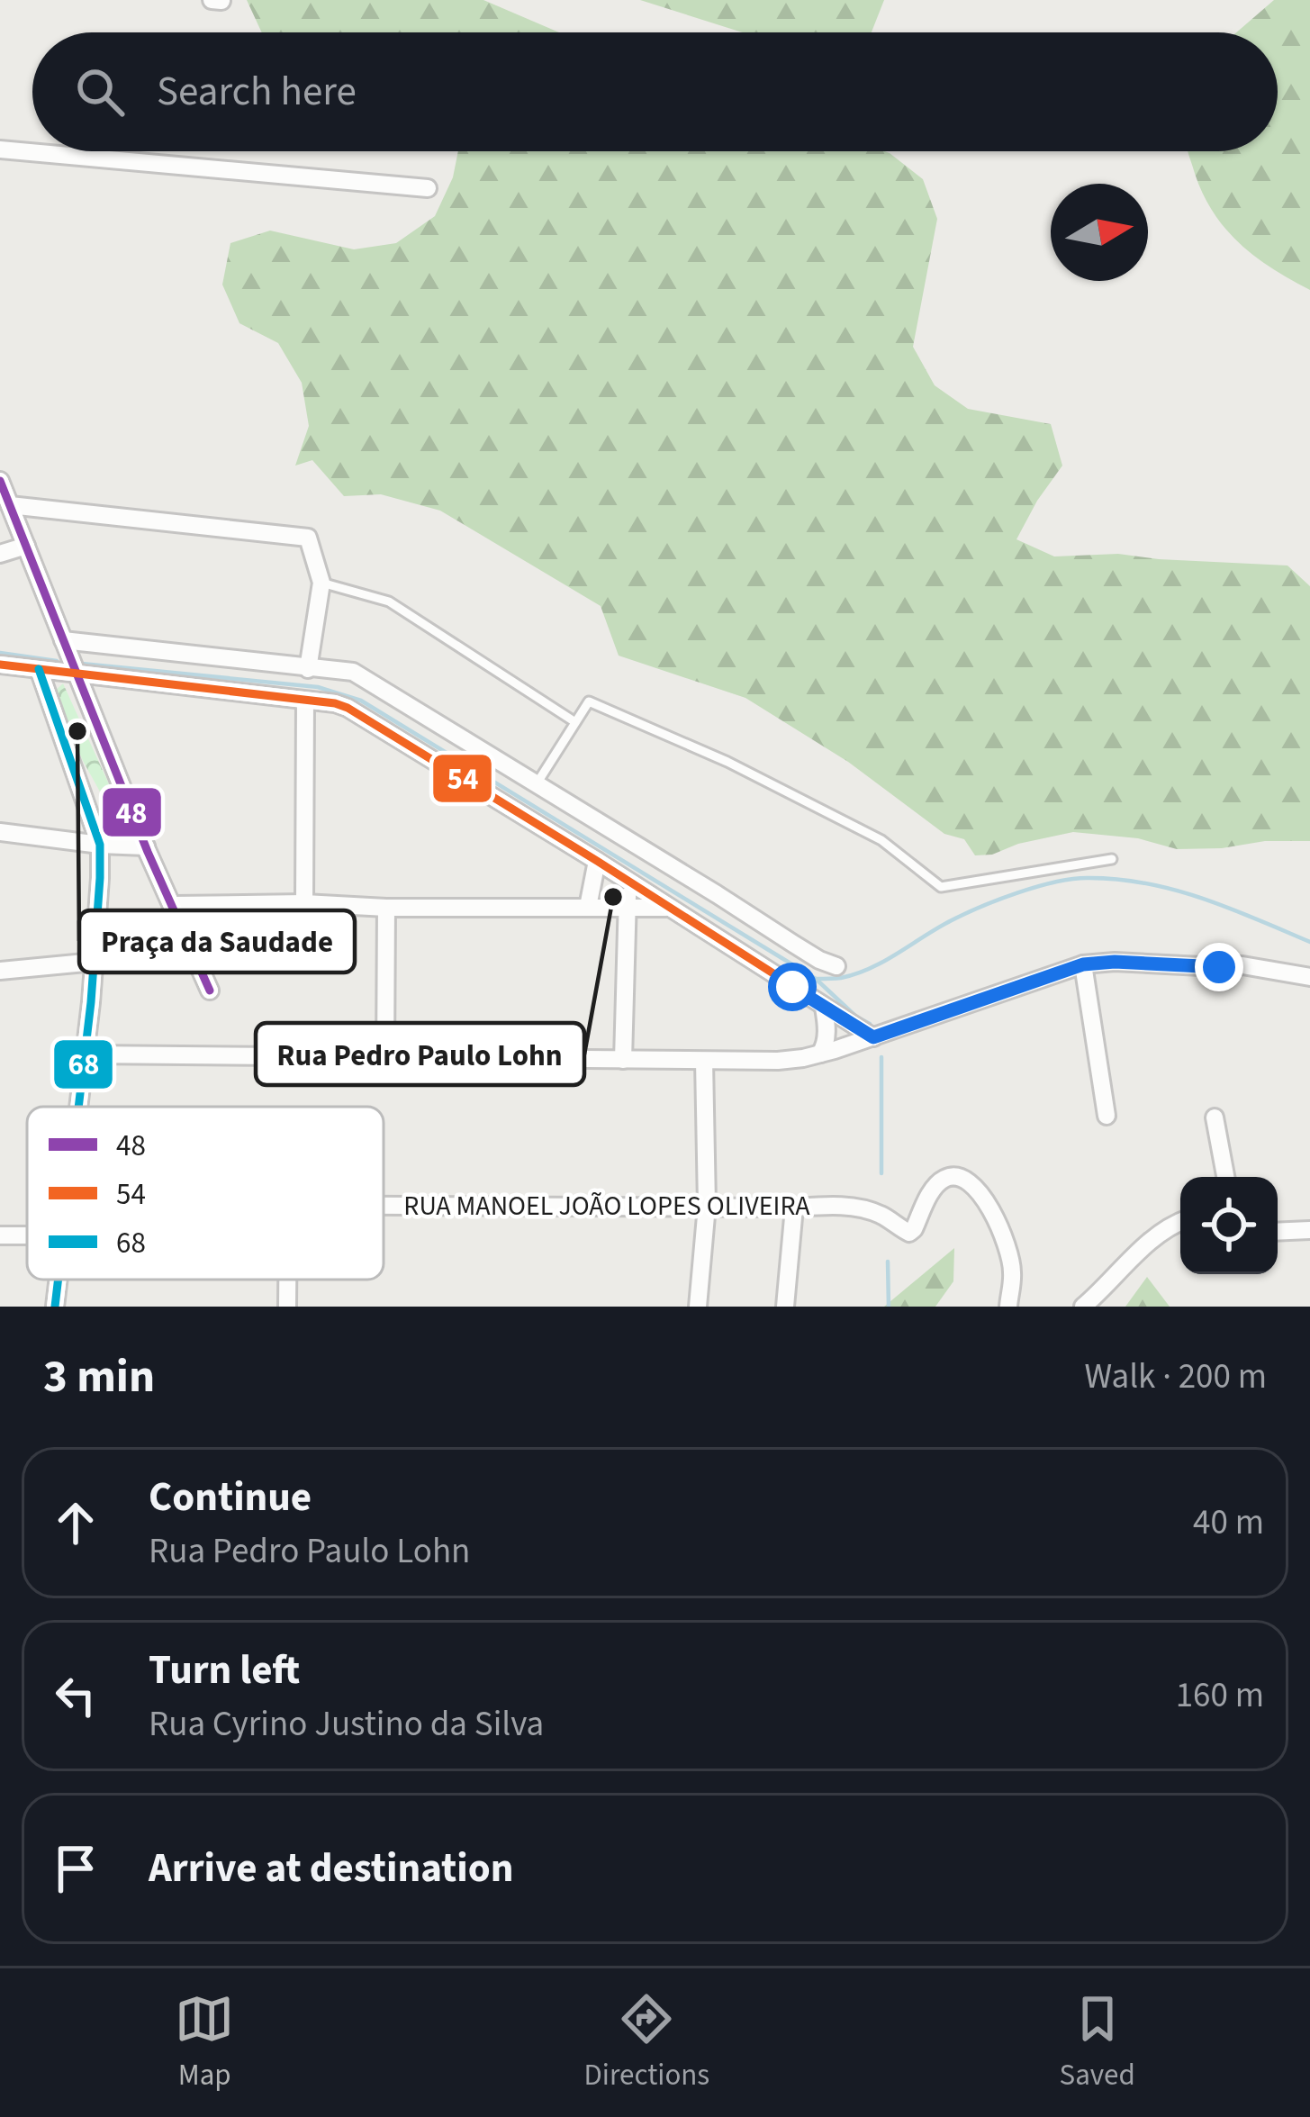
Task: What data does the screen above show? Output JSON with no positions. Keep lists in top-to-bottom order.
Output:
{
  "streets": {
    "street": ["RUA MANOEL JOÃO LOPES OLIVEIRA"]
  },
  "places": ["Praça da Saudade", "Rua Pedro Paulo Lohn"],
  "lines": ["transit line 48", "transit line 54", "transit line 68"],
  "legend": ["48", "54", "68"],
  "north": "right",
  "page": {
    "search": "Search here",
    "heading": ["3 min", "Walk · 200 m"],
    "list": [
      ["Continue", "Rua Pedro Paulo Lohn", "40 m"],
      ["Turn left", "Rua Cyrino Justino da Silva", "160 m"],
      "Arrive at destination"
    ],
    "nav": ["Map", "Directions", "Saved"]
  }
}
